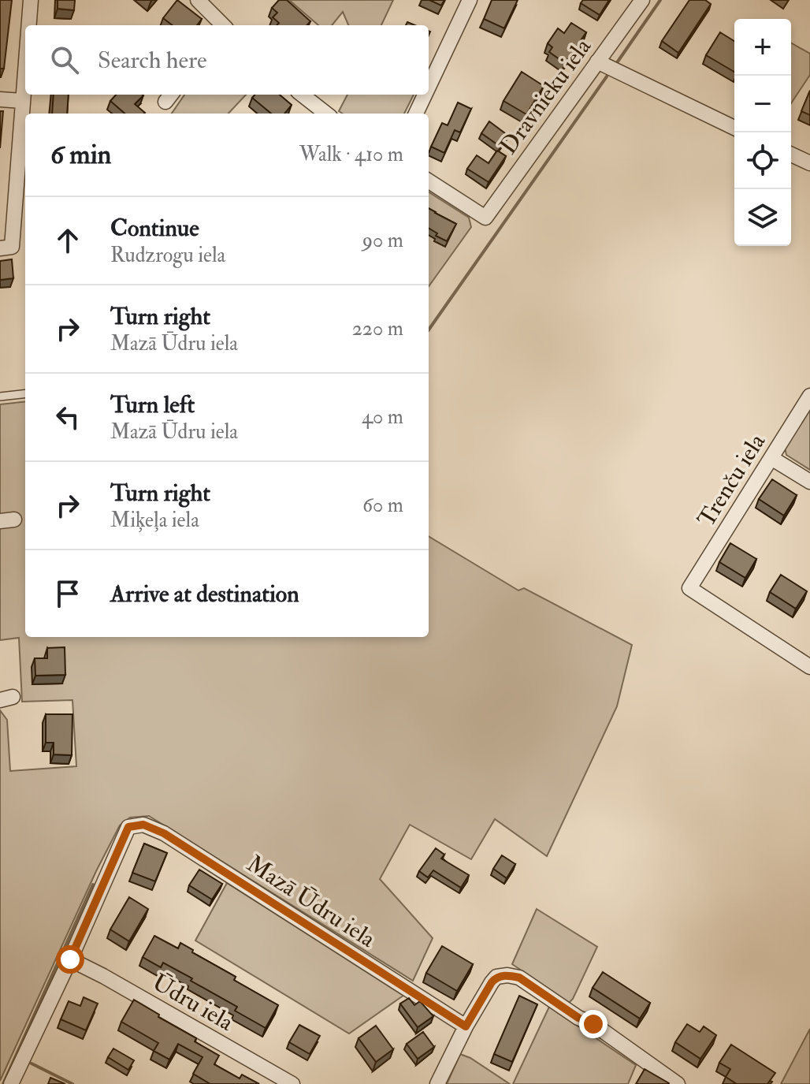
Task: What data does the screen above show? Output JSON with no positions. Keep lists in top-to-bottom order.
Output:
{
  "streets": {
    "street": [
      "Dravnieku iela",
      "Trenču iela",
      "Mazā Ūdru iela",
      "Ūdru iela"
    ]
  },
  "crossings": [
    ["Mazā Ūdru iela", "Ūdru iela"]
  ],
  "page": {
    "map_buttons": ["+", "−"],
    "search": "Search here",
    "heading": ["6 min", "Walk · 410 m"],
    "list": [
      ["Continue", "Rudzrogu iela", "90 m"],
      ["Turn right", "Mazā Ūdru iela", "220 m"],
      ["Turn left", "Mazā Ūdru iela", "40 m"],
      ["Turn right", "Miķeļa iela", "60 m"],
      "Arrive at destination"
    ]
  }
}
